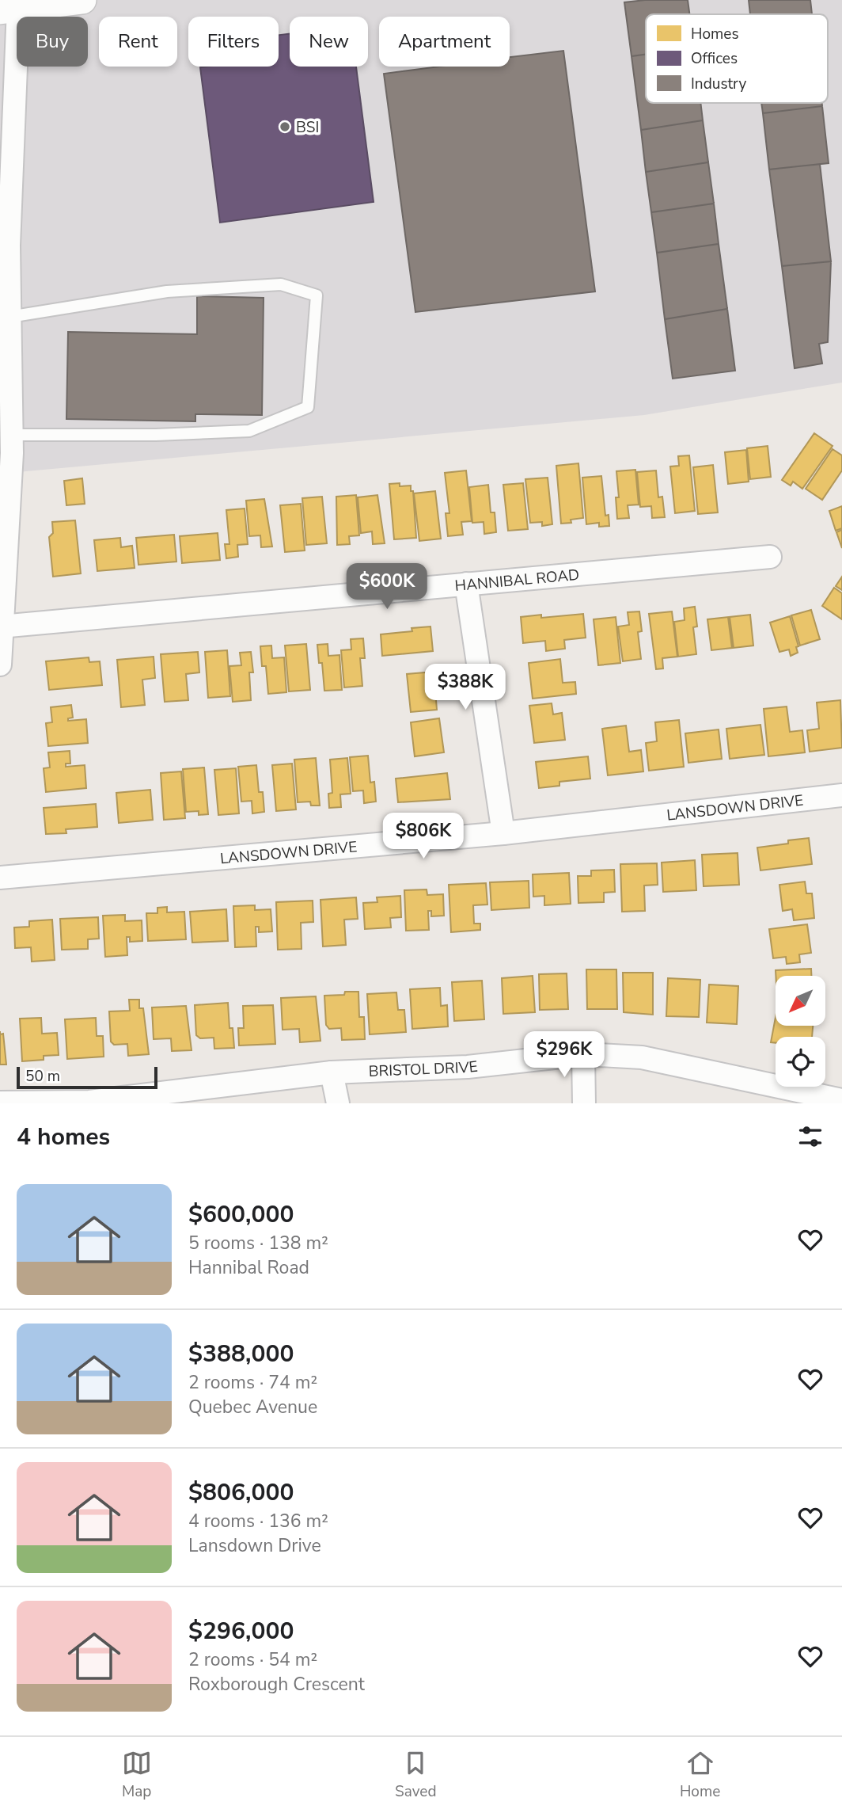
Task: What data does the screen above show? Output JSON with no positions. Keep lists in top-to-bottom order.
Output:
{
  "streets": {
    "street": ["HANNIBAL ROAD", "LANSDOWN DRIVE", "BRISTOL DRIVE"]
  },
  "places": ["BSI"],
  "legend": ["Homes", "Offices", "Industry"],
  "scale_bar": "50 m",
  "north": "bottom left",
  "page": {
    "chip": [
      "Buy",
      "Rent",
      "Filters",
      "New",
      "Apartment"
    ],
    "price": [
      "$600K",
      "$388K",
      "$806K",
      "$296K"
    ],
    "scale": "50 m",
    "heading": "4 homes",
    "list": [
      {
        "name": "$600,000",
        "note": "5 rooms · 138 m² · Hannibal Road"
      },
      {
        "name": "$388,000",
        "note": "2 rooms · 74 m² · Quebec Avenue"
      },
      {
        "name": "$806,000",
        "note": "4 rooms · 136 m² · Lansdown Drive"
      },
      {
        "name": "$296,000",
        "note": "2 rooms · 54 m² · Roxborough Crescent"
      }
    ],
    "tabs": ["Map", "Saved", "Home"]
  }
}
